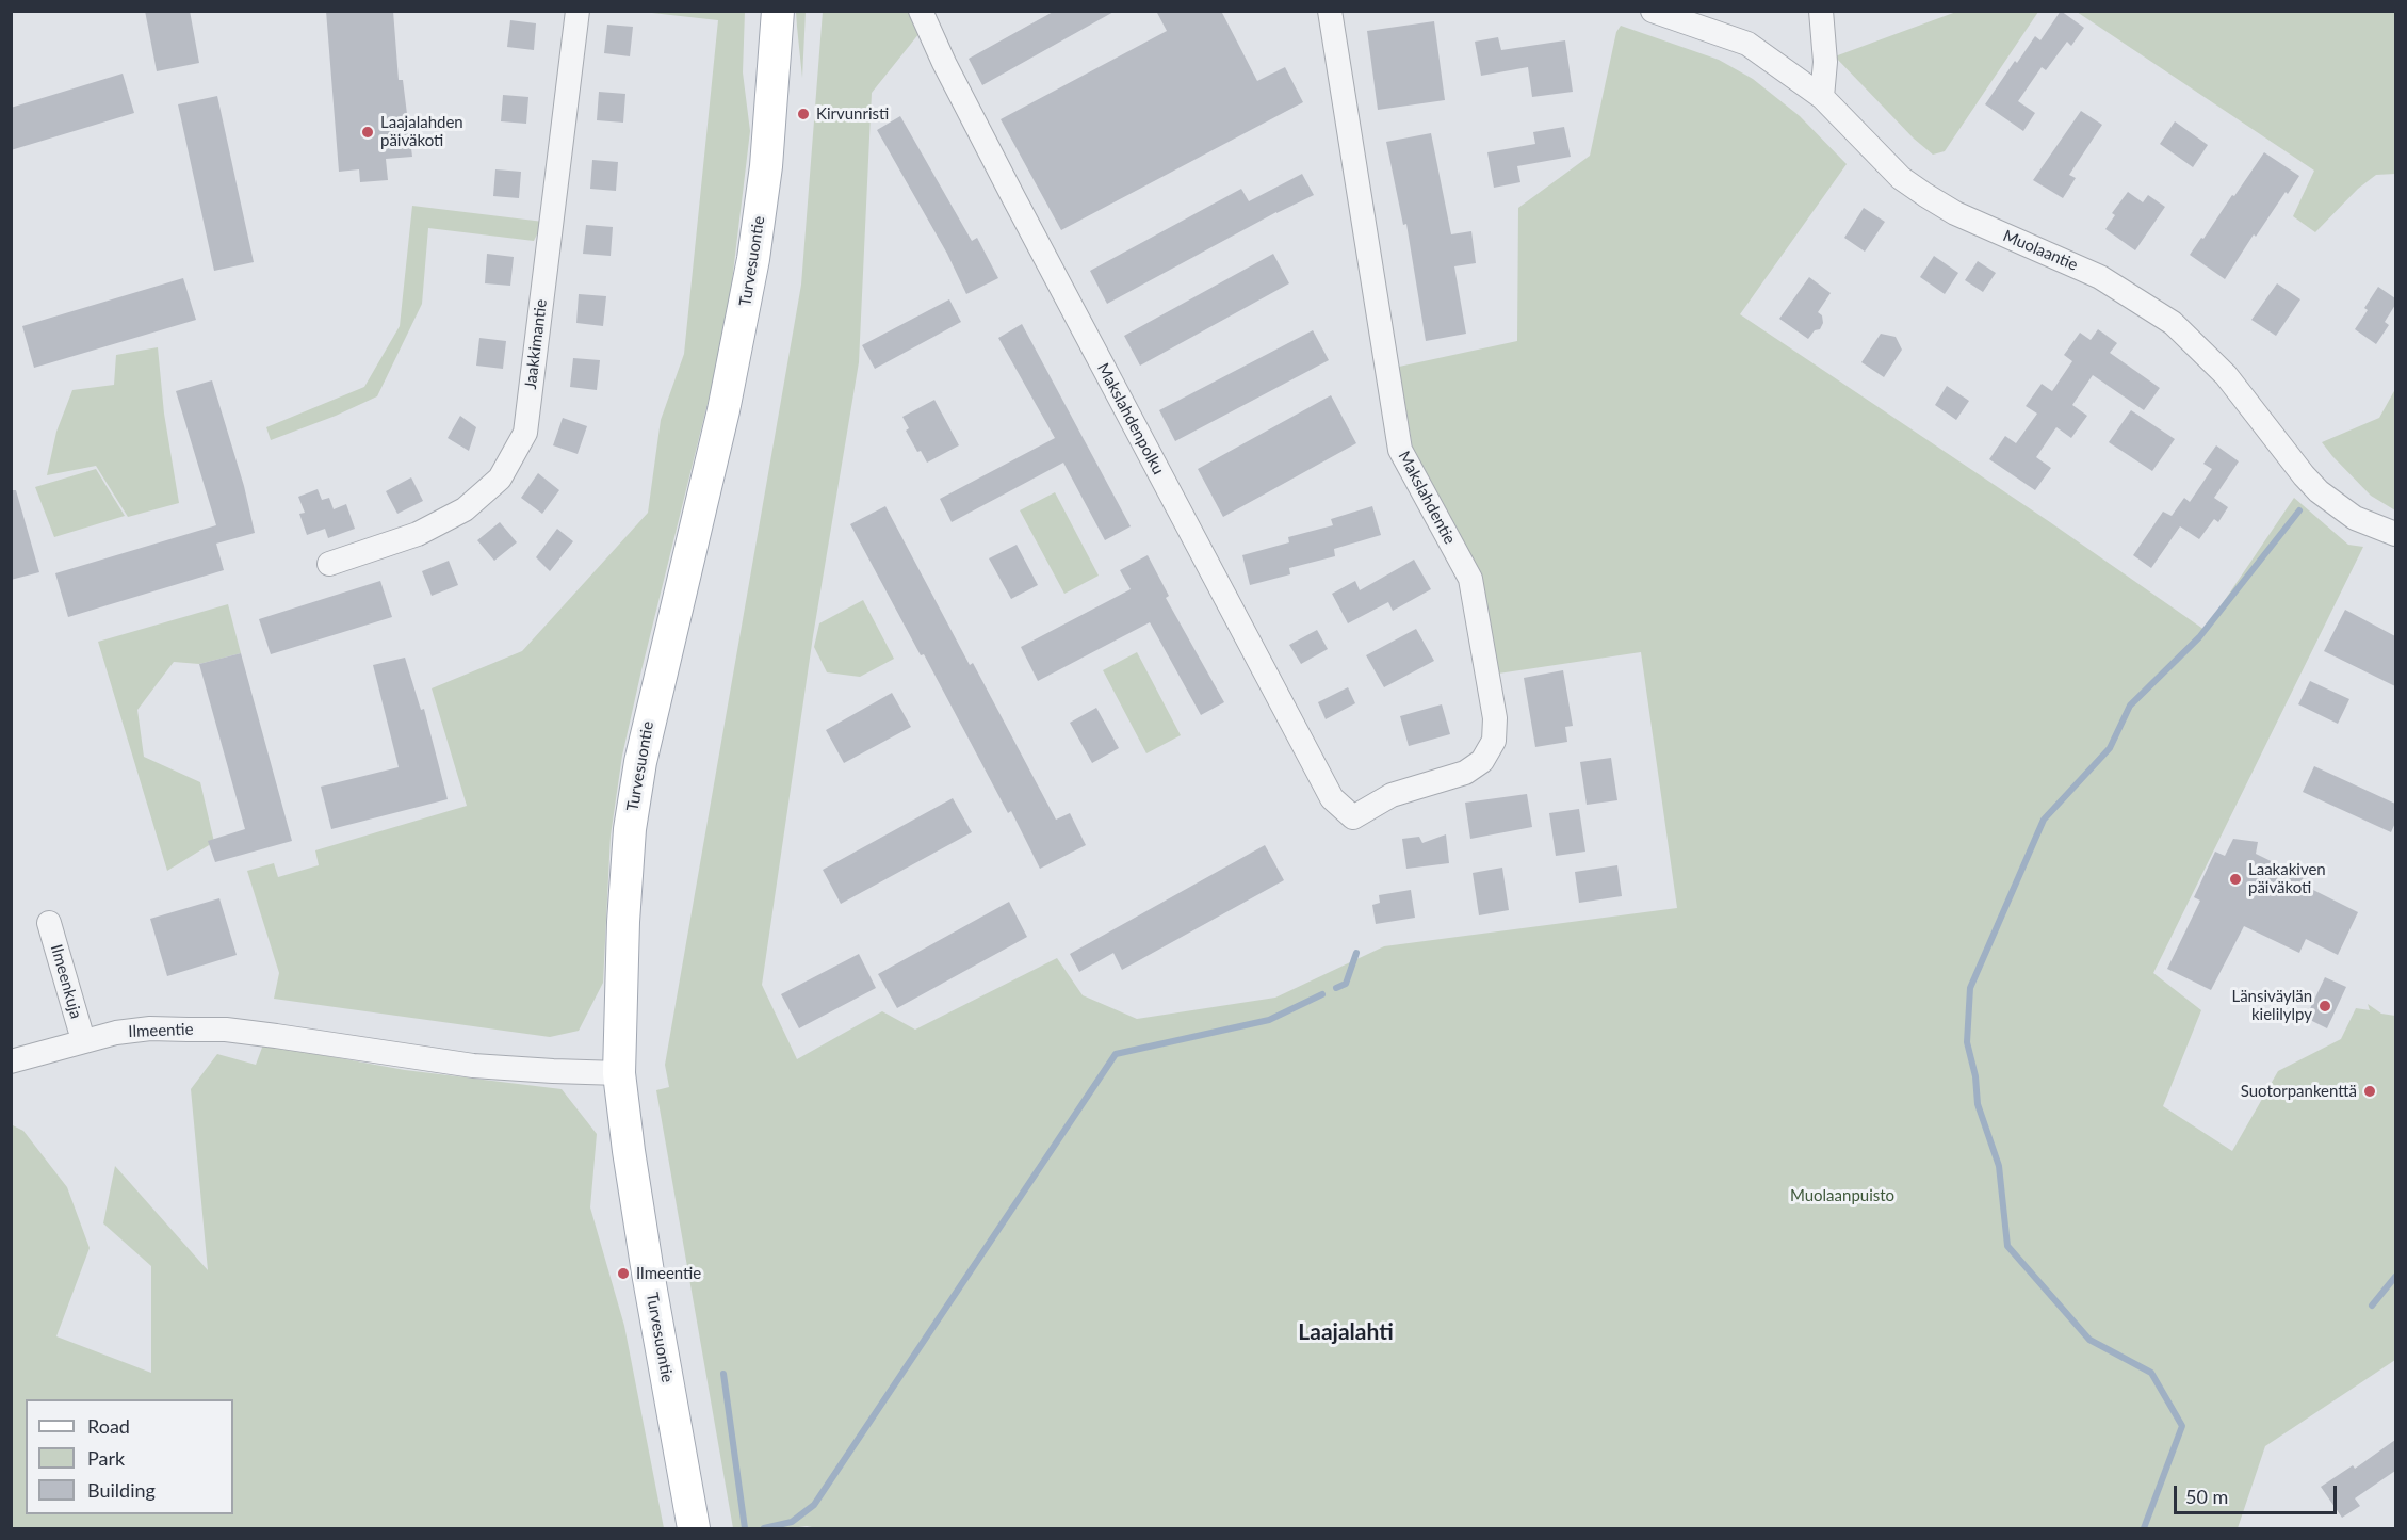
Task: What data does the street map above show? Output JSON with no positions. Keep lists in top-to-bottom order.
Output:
{
  "streets": {
    "main road": ["Turvesuontie"],
    "street": [
      "Muolaantie",
      "Jaakkimantie",
      "Makslahdenpolku",
      "Makslahdentie",
      "Ilmeenkuja",
      "Ilmeentie"
    ]
  },
  "crossings": [
    ["Turvesuontie", "Ilmeentie"],
    ["Makslahdenpolku", "Makslahdentie"],
    ["Ilmeenkuja", "Ilmeentie"]
  ],
  "districts": ["Laajalahti"],
  "parks": ["Muolaanpuisto"],
  "places": [
    "Kirvunristi",
    "Laajalahden päiväkoti",
    "Laakakiven päiväkoti",
    "Länsiväylän kielilylpy",
    "Suotorpankenttä",
    "Ilmeentie"
  ],
  "legend": ["Road", "Park", "Building"],
  "scale_bar": "50 m"
}
